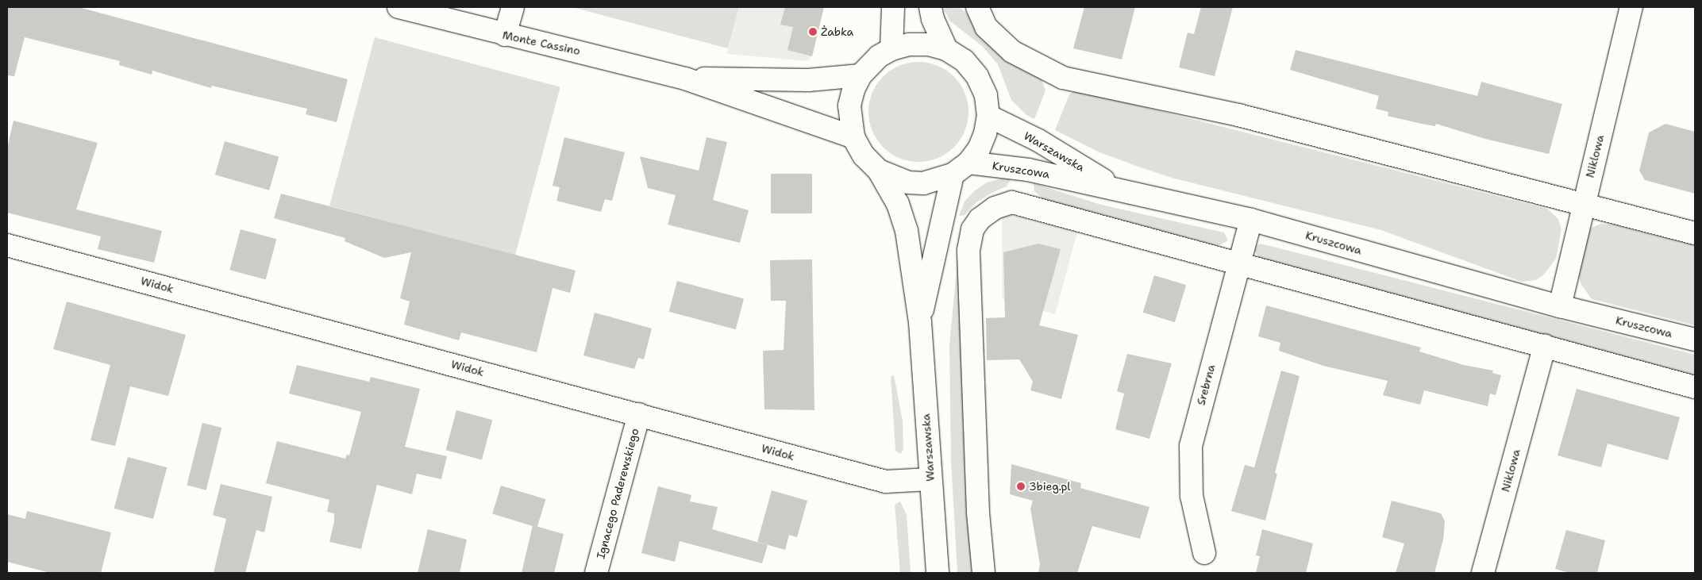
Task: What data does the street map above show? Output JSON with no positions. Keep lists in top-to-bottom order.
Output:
{
  "streets": {
    "street": [
      "Monte Cassino",
      "Warszawska",
      "Niklowa",
      "Kruszcowa",
      "Widok",
      "Srebrna",
      "Ignacego Paderewskiego"
    ]
  },
  "crossings": [
    ["Monte Cassino", "Warszawska"],
    ["Monte Cassino", "Kruszcowa"],
    ["Warszawska", "Kruszcowa"],
    ["Warszawska", "Widok"],
    ["Niklowa", "Kruszcowa"],
    ["Kruszcowa", "Srebrna"],
    ["Widok", "Ignacego Paderewskiego"]
  ],
  "places": ["Żabka", "3bieg.pl"]
}
